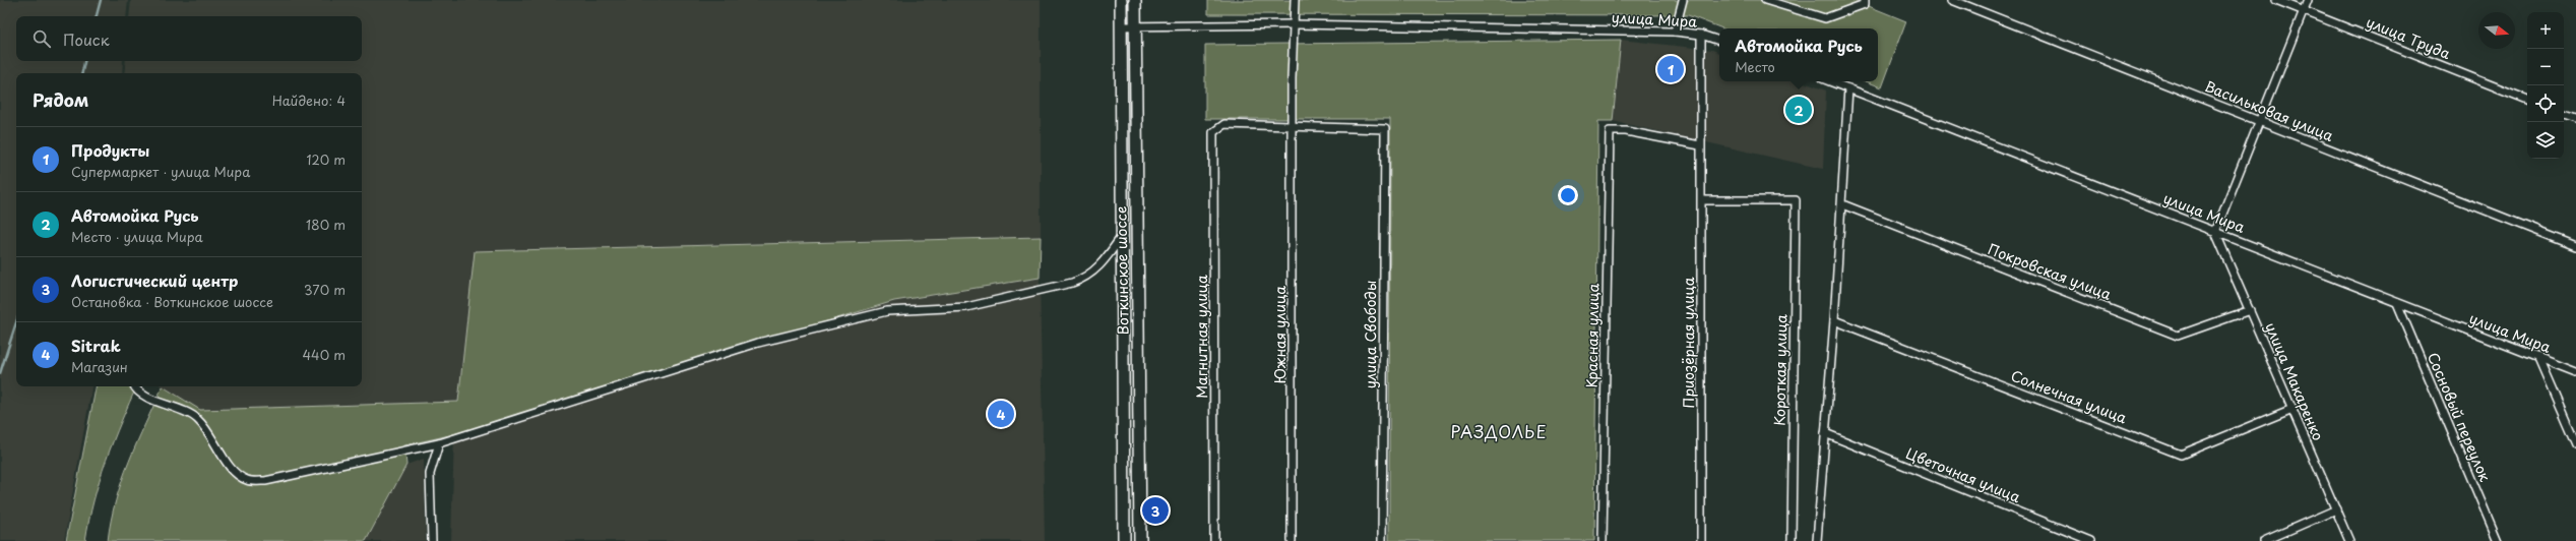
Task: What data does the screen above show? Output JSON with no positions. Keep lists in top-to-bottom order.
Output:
{
  "streets": {
    "main road": ["Воткинское шоссе"],
    "street": [
      "улица Мира",
      "улица Труда",
      "Васильковая улица",
      "Покровская улица",
      "Южная улица",
      "улица Свободы",
      "Красная улица",
      "Магнитная улица",
      "Приозёрная улица",
      "Короткая улица",
      "улица Макаренко",
      "Солнечная улица",
      "Сосновый переулок",
      "Цветочная улица"
    ]
  },
  "crossings": [
    ["улица Мира", "Воткинское шоссе"],
    ["улица Мира", "Южная улица"],
    ["улица Мира", "Приозёрная улица"],
    ["улица Мира", "улица Макаренко"],
    ["улица Мира", "Сосновый переулок"],
    ["Покровская улица", "улица Макаренко"],
    ["Южная улица", "улица Свободы"],
    ["Южная улица", "Магнитная улица"],
    ["улица Свободы", "Магнитная улица"],
    ["Красная улица", "Приозёрная улица"],
    ["Приозёрная улица", "Короткая улица"],
    ["улица Макаренко", "Солнечная улица"]
  ],
  "districts": ["РАЗДОЛЬЕ"],
  "north": "right",
  "page": {
    "map_buttons": ["+", "−"],
    "search": "Поиск",
    "popup": ["Автомойка Русь", "Место"],
    "pins": [
      "1",
      "2",
      "4",
      "3"
    ],
    "heading": ["Рядом", "Найдено: 4"],
    "list": [
      {
        "mark": "1",
        "name": "Продукты",
        "note": "Супермаркет · улица Мира",
        "value": "120 m"
      },
      {
        "mark": "2",
        "name": "Автомойка Русь",
        "note": "Место · улица Мира",
        "value": "180 m"
      },
      {
        "mark": "3",
        "name": "Логистический центр",
        "note": "Остановка · Воткинское шоссе",
        "value": "370 m"
      },
      {
        "mark": "4",
        "name": "Sitrak",
        "note": "Магазин",
        "value": "440 m"
      }
    ]
  }
}
